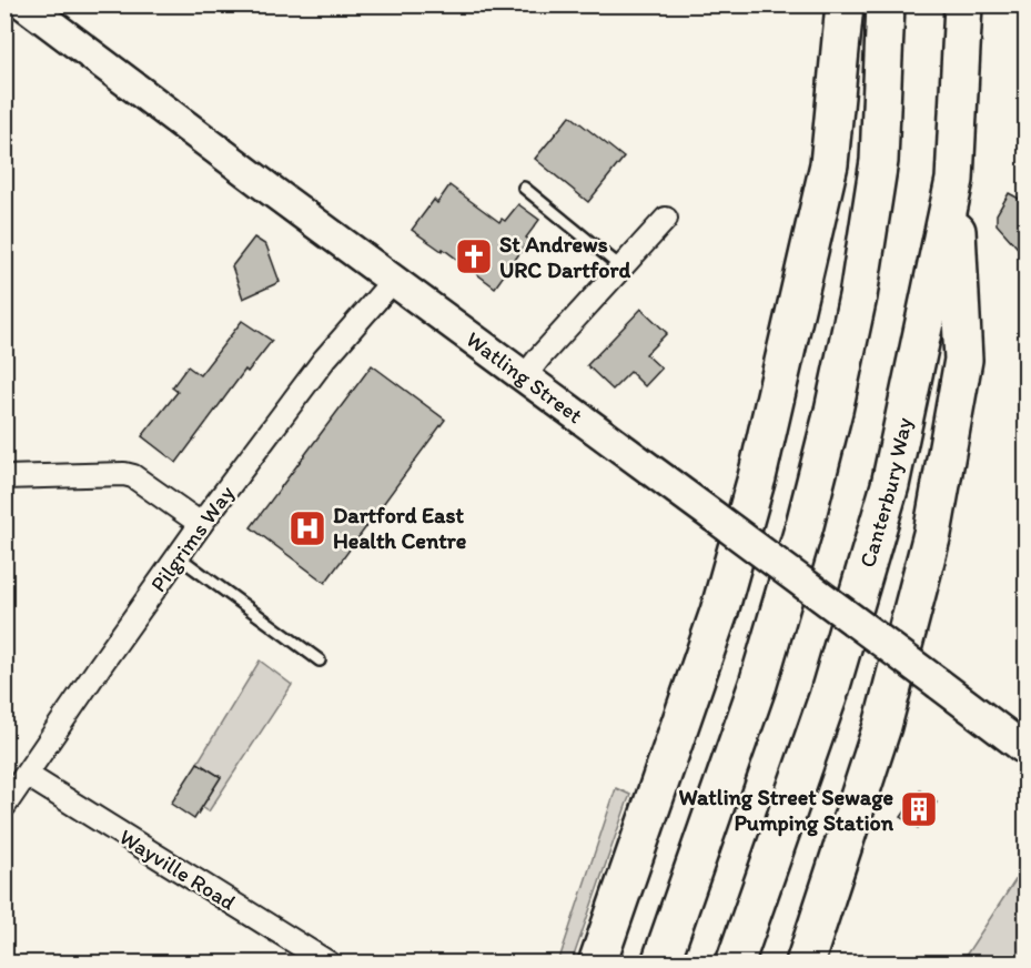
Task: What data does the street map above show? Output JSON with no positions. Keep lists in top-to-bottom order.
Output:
{
  "streets": {
    "highway": ["Canterbury Way"],
    "main road": ["Watling Street"],
    "street": ["Pilgrims Way", "Wayville Road"]
  },
  "crossings": [
    ["Watling Street", "Pilgrims Way"],
    ["Pilgrims Way", "Wayville Road"]
  ],
  "places": {
    "church": ["St Andrews URC Dartford"],
    "hospital": ["Dartford East Health Centre"],
    "building": ["Watling Street Sewage Pumping Station"]
  }
}
